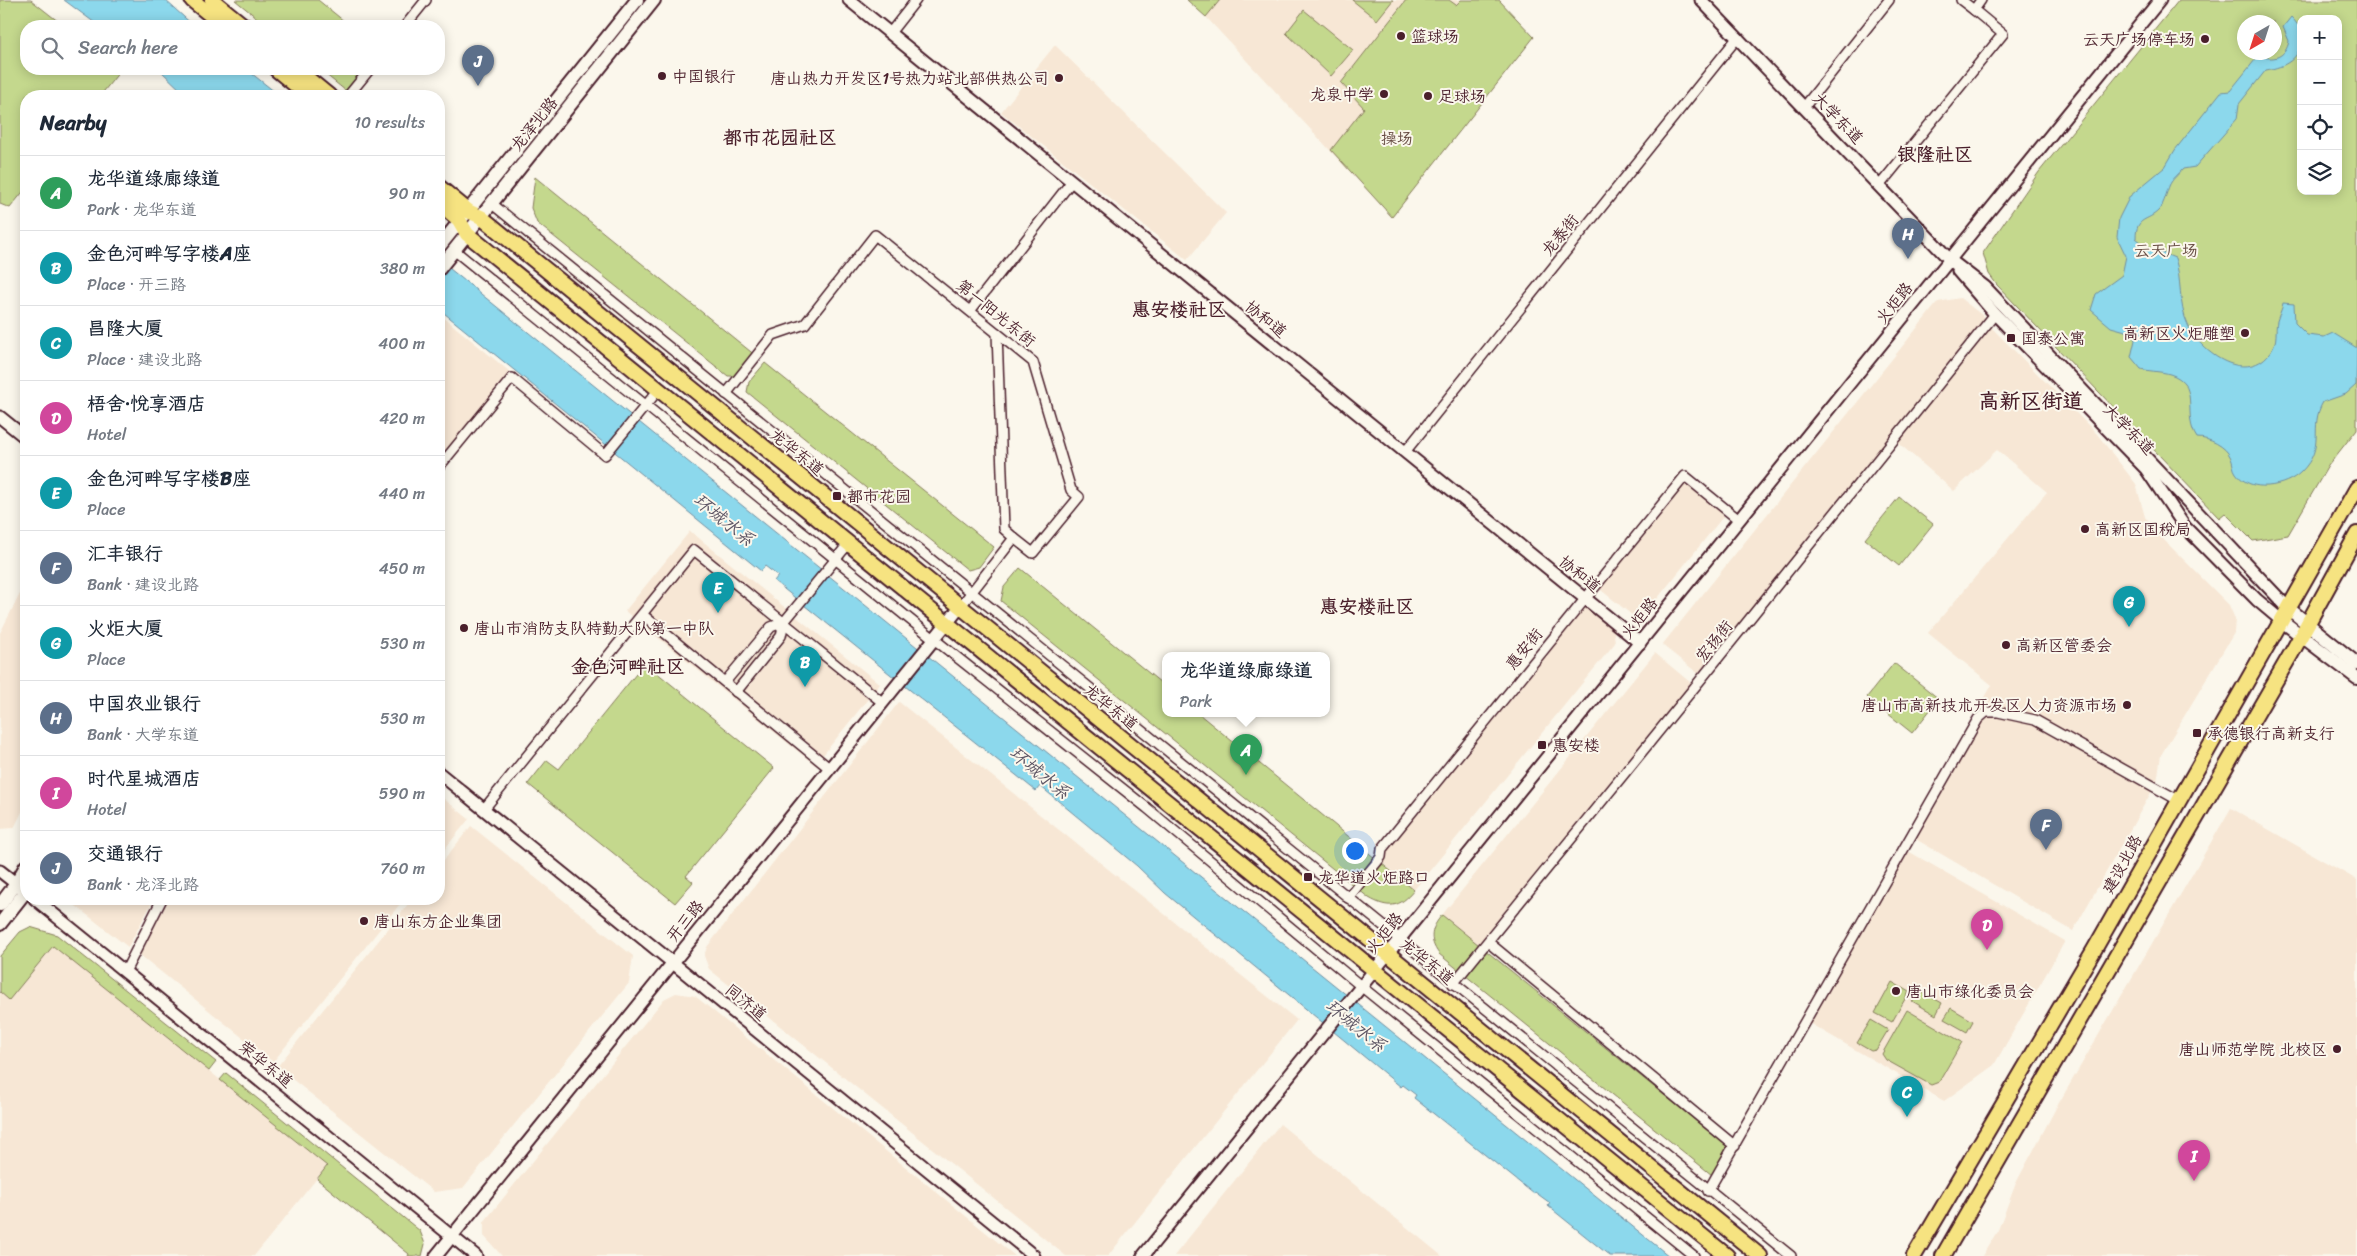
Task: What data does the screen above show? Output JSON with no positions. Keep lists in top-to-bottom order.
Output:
{
  "streets": {
    "main road": ["龙泽北路", "龙华东道", "建设北路"],
    "street": [
      "大学东道",
      "龙泰街",
      "火炬路",
      "第一阳光东街",
      "协和道",
      "宏扬街",
      "惠安街",
      "开三路",
      "同济道",
      "荣华东道"
    ]
  },
  "crossings": [
    ["大学东道", "龙泰街"],
    ["大学东道", "火炬路"],
    ["大学东道", "宏扬街"],
    ["大学东道", "建设北路"],
    ["龙泽北路", "龙华东道"],
    ["龙泰街", "协和道"],
    ["火炬路", "协和道"],
    ["火炬路", "龙华东道"],
    ["火炬路", "惠安街"],
    ["协和道", "惠安街"],
    ["龙华东道", "开三路"],
    ["开三路", "同济道"],
    ["开三路", "荣华东道"]
  ],
  "districts": [
    "都市花园社区",
    "银隆社区",
    "惠安楼社区",
    "高新区街道",
    "惠安楼社区",
    "金色河畔社区"
  ],
  "water": ["环城水系"],
  "parks": ["操场", "云天广场"],
  "places": {
    "other": [
      "篮球场",
      "云天广场停车场",
      "中国银行",
      "唐山热力开发区1号热力站北部供热公司",
      "龙泉中学",
      "足球场",
      "高新区火炬雕塑",
      "高新区国税局",
      "唐山市消防支队特勤大队第一中队",
      "高新区管委会",
      "唐山市高新技术开发区人力资源市场",
      "唐山东方企业集团",
      "唐山市绿化委员会",
      "唐山师范学院 北校区"
    ],
    "transit": [
      "国泰公寓",
      "都市花园",
      "承德银行高新支行",
      "惠安楼",
      "龙华道火炬路口"
    ]
  },
  "north": "bottom left",
  "page": {
    "map_buttons": ["+", "−"],
    "search": "Search here",
    "pins": [
      "J",
      "H",
      "E",
      "G",
      "B",
      "A",
      "F",
      "D",
      "C",
      "I"
    ],
    "heading": ["Nearby", "10 results"],
    "list": [
      {
        "mark": "A",
        "name": "龙华道绿廊绿道",
        "note": "Park · 龙华东道",
        "value": "90 m"
      },
      {
        "mark": "B",
        "name": "金色河畔写字楼A座",
        "note": "Place · 开三路",
        "value": "380 m"
      },
      {
        "mark": "C",
        "name": "昌隆大厦",
        "note": "Place · 建设北路",
        "value": "400 m"
      },
      {
        "mark": "D",
        "name": "梧舍·悦享酒店",
        "note": "Hotel",
        "value": "420 m"
      },
      {
        "mark": "E",
        "name": "金色河畔写字楼B座",
        "note": "Place",
        "value": "440 m"
      },
      {
        "mark": "F",
        "name": "汇丰银行",
        "note": "Bank · 建设北路",
        "value": "450 m"
      },
      {
        "mark": "G",
        "name": "火炬大厦",
        "note": "Place",
        "value": "530 m"
      },
      {
        "mark": "H",
        "name": "中国农业银行",
        "note": "Bank · 大学东道",
        "value": "530 m"
      },
      {
        "mark": "I",
        "name": "时代星城酒店",
        "note": "Hotel",
        "value": "590 m"
      },
      {
        "mark": "J",
        "name": "交通银行",
        "note": "Bank · 龙泽北路",
        "value": "760 m"
      }
    ],
    "popup": ["龙华道绿廊绿道", "Park"]
  }
}
